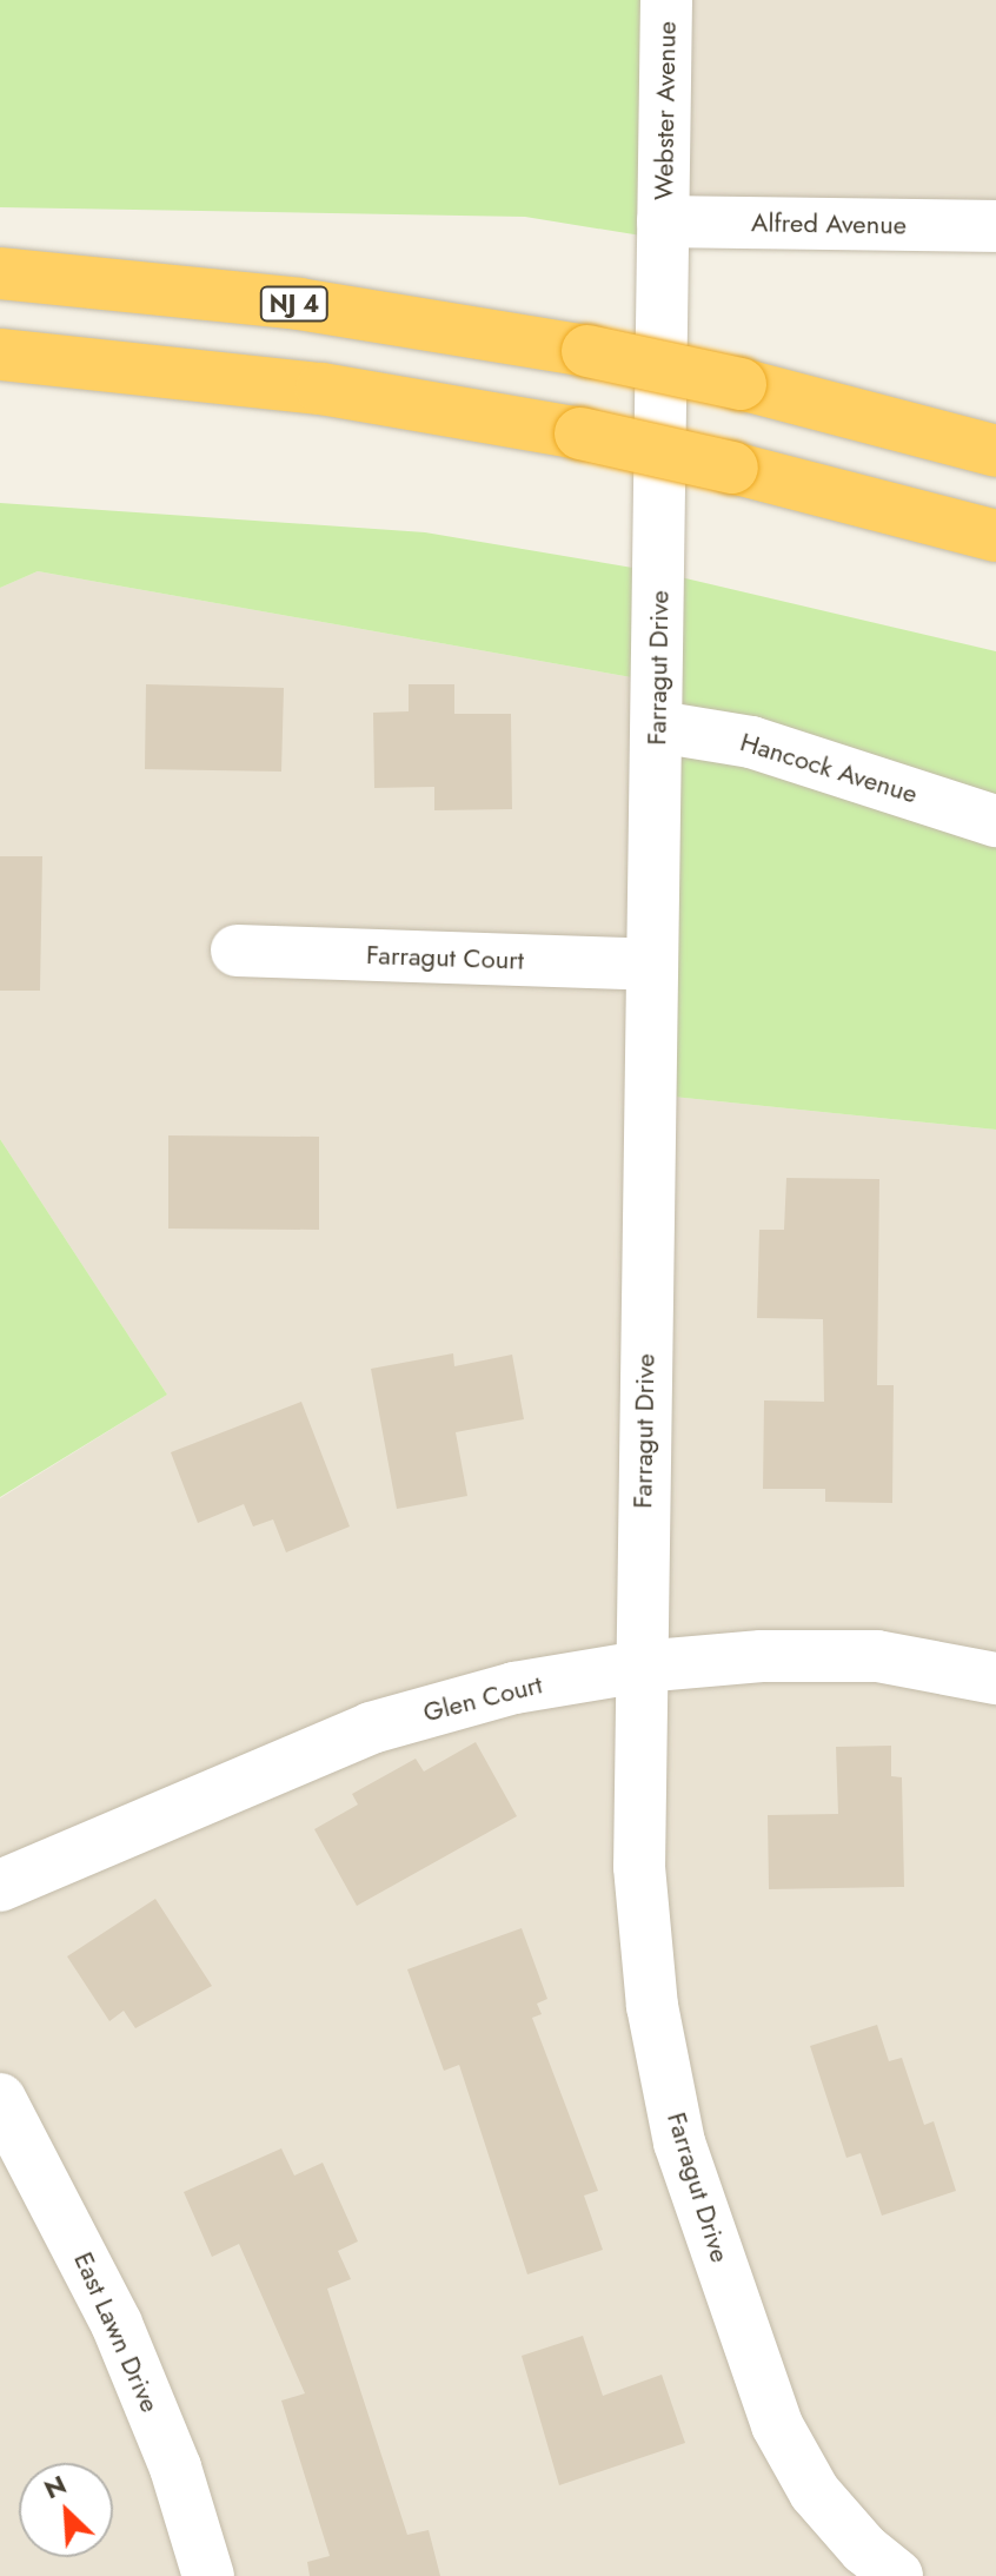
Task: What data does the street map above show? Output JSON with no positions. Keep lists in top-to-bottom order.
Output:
{
  "streets": {
    "highway": ["NJ 4"],
    "street": [
      "Webster Avenue",
      "Alfred Avenue",
      "Farragut Drive",
      "Hancock Avenue",
      "Farragut Court",
      "Glen Court",
      "East Lawn Drive"
    ]
  },
  "crossings": [
    ["Webster Avenue", "Alfred Avenue"],
    ["Webster Avenue", "Farragut Drive"],
    ["Alfred Avenue", "Farragut Drive"],
    ["Farragut Drive", "Hancock Avenue"],
    ["Farragut Drive", "Farragut Court"],
    ["Farragut Drive", "Glen Court"]
  ],
  "north": "top left"
}
